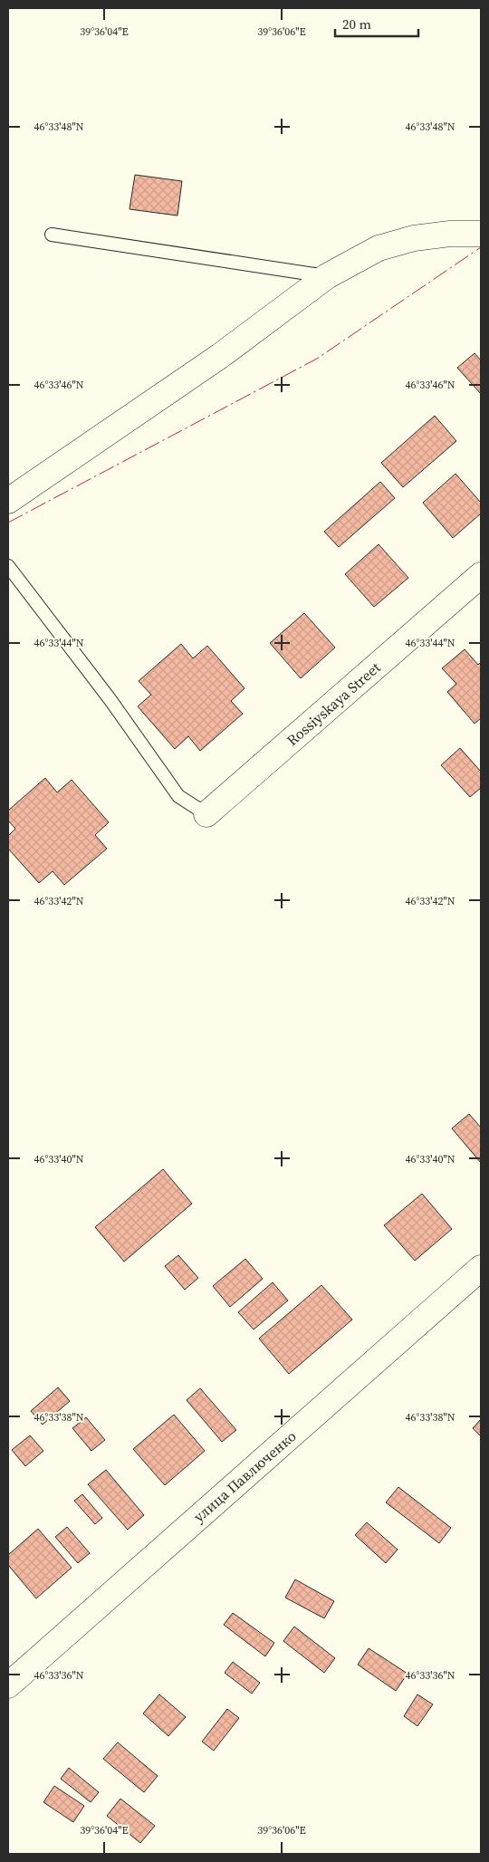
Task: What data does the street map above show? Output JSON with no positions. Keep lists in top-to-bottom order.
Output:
{
  "streets": {
    "street": ["Rossiyskaya Street", "улица Павлюченко"]
  },
  "scale_bar": "20 m",
  "coordinates": [
    "39°36'04\"E",
    "39°36'06\"E",
    "46°33'48\"N",
    "46°33'46\"N",
    "46°33'44\"N",
    "46°33'42\"N",
    "46°33'40\"N",
    "46°33'38\"N",
    "46°33'36\"N"
  ]
}
